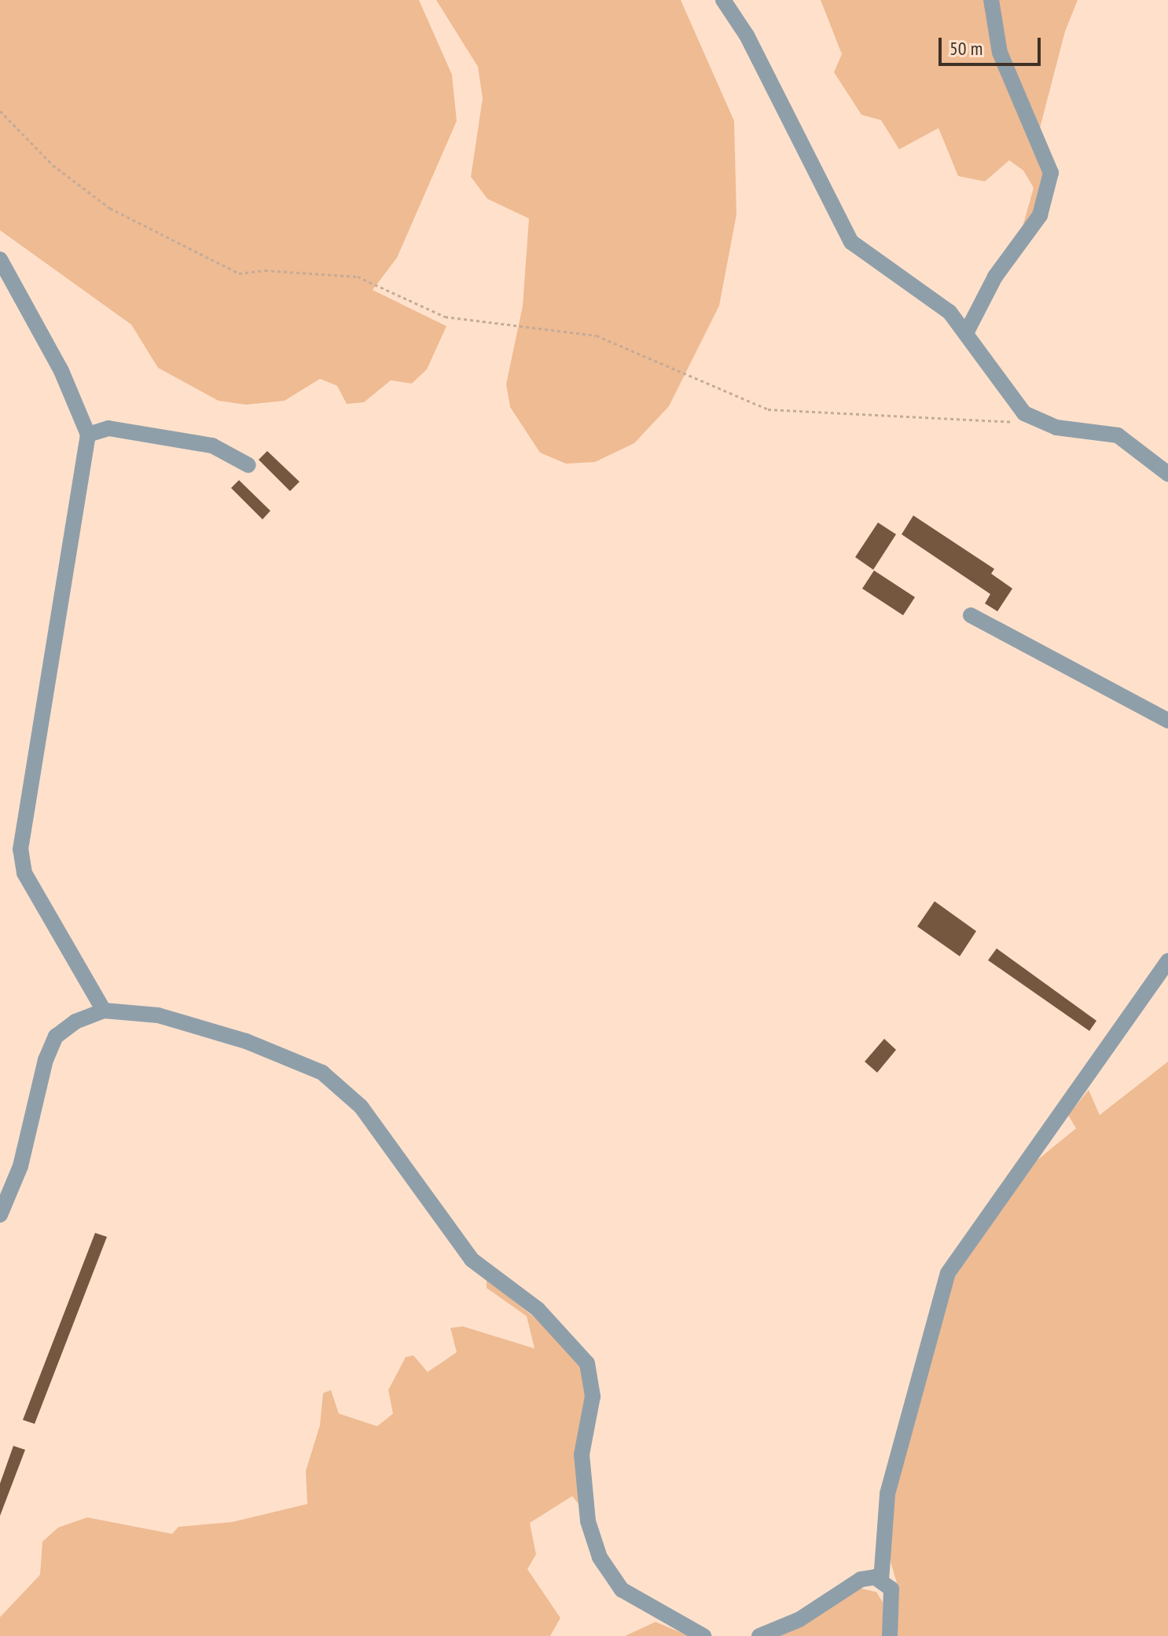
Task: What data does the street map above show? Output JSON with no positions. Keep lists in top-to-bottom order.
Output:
{
  "scale_bar": "50 m"
}
